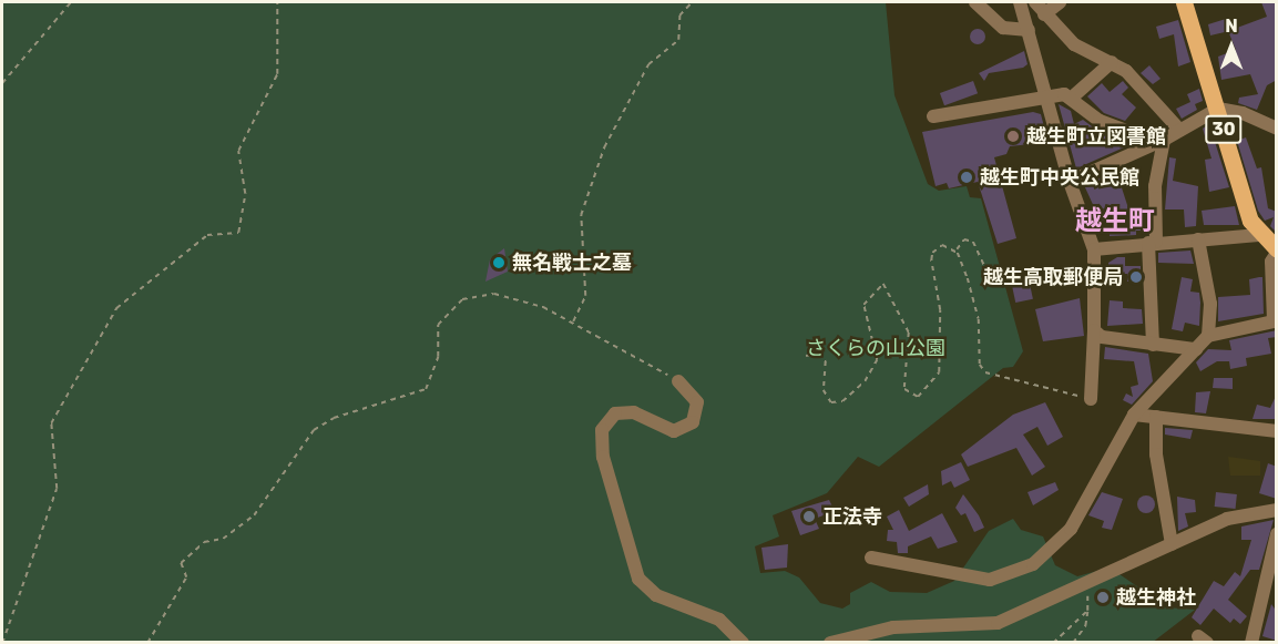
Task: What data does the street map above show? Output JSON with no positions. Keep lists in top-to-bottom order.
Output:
{
  "streets": {
    "main road": ["30"]
  },
  "districts": ["越生町"],
  "parks": ["さくらの山公園"],
  "places": [
    "越生町立図書館",
    "越生町中央公民館",
    "無名戦士之墓",
    "越生高取郵便局",
    "正法寺",
    "越生神社"
  ],
  "north": "top"
}
